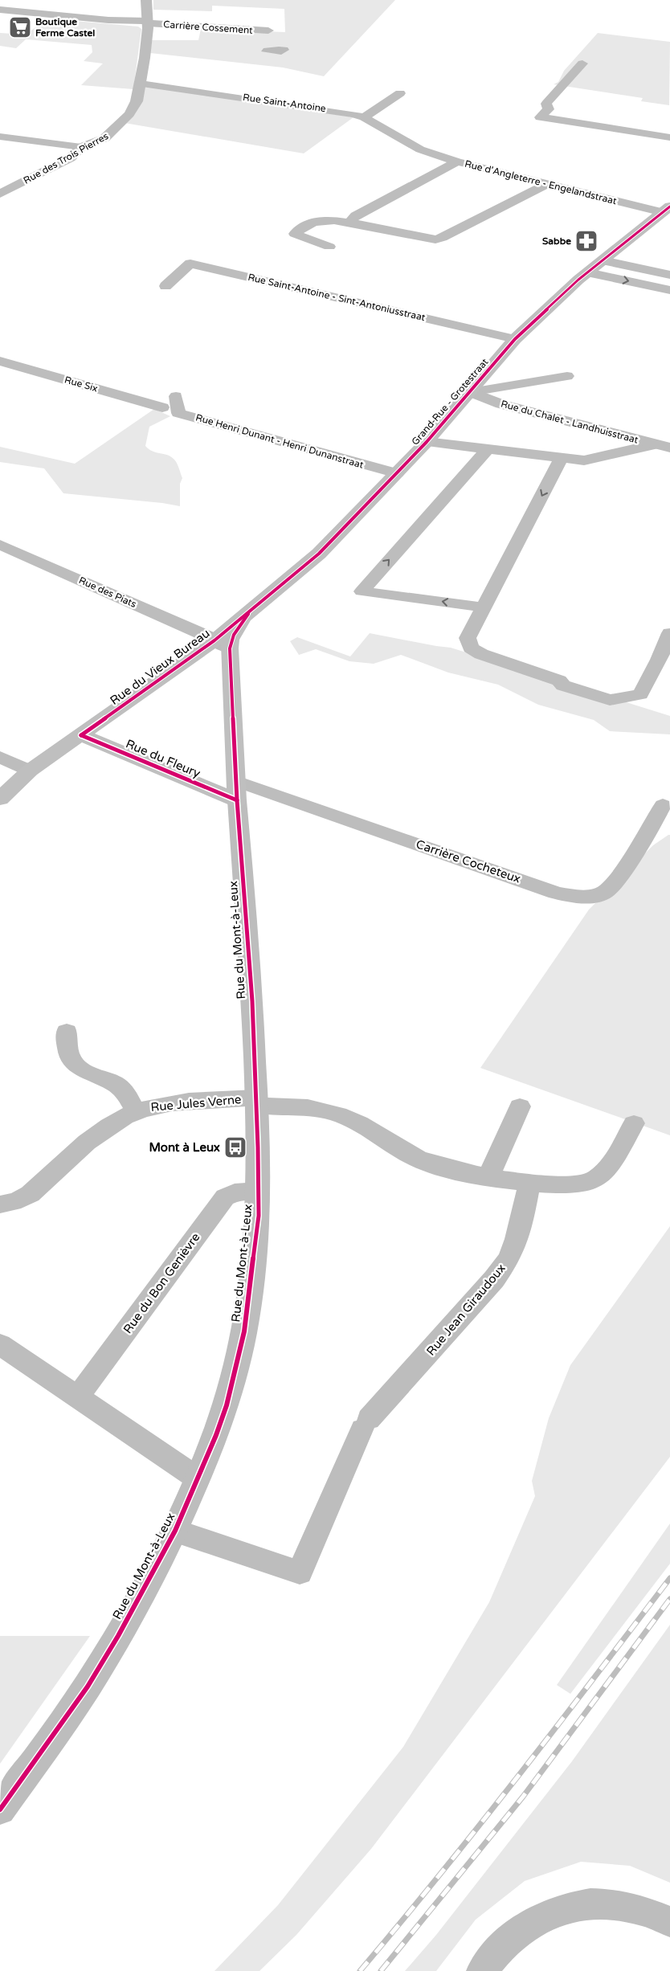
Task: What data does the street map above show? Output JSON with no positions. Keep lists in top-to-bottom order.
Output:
{
  "streets": {
    "main road": [
      "Grand-Rue - Grotestraat",
      "Rue du Vieux Bureau",
      "Rue du Fleury",
      "Rue du Mont-à-Leux"
    ],
    "street": [
      "Carrière Cossement",
      "Rue Saint-Antoine",
      "Rue des Trois Pierres",
      "Rue d'Angleterre - Engelandstraat",
      "Rue Saint-Antoine - Sint-Antoniusstraat",
      "Rue Six",
      "Rue du Chalet - Landhuisstraat",
      "Rue Henri Dunant - Henri Dunanstraat",
      "Rue des Piats",
      "Carrière Cocheteux",
      "Rue Jules Verne",
      "Rue du Bon Genièvre",
      "Rue Jean Giraudoux"
    ]
  },
  "crossings": [
    ["Carrière Cossement", "Rue des Trois Pierres"],
    ["Rue Saint-Antoine", "Rue des Trois Pierres"],
    ["Rue Saint-Antoine", "Rue d'Angleterre - Engelandstraat"],
    ["Rue d'Angleterre - Engelandstraat", "Grand-Rue - Grotestraat"],
    ["Rue Saint-Antoine - Sint-Antoniusstraat", "Grand-Rue - Grotestraat"],
    ["Grand-Rue - Grotestraat", "Rue du Chalet - Landhuisstraat"],
    ["Grand-Rue - Grotestraat", "Rue Henri Dunant - Henri Dunanstraat"],
    ["Grand-Rue - Grotestraat", "Rue du Mont-à-Leux"],
    ["Rue des Piats", "Rue du Vieux Bureau"],
    ["Rue des Piats", "Rue du Mont-à-Leux"],
    ["Rue du Vieux Bureau", "Rue du Fleury"],
    ["Rue du Vieux Bureau", "Rue du Mont-à-Leux"],
    ["Rue du Fleury", "Carrière Cocheteux"],
    ["Rue du Fleury", "Rue du Mont-à-Leux"],
    ["Carrière Cocheteux", "Rue du Mont-à-Leux"],
    ["Rue du Mont-à-Leux", "Rue Jules Verne"],
    ["Rue du Mont-à-Leux", "Rue du Bon Genièvre"],
    ["Rue du Mont-à-Leux", "Rue Jean Giraudoux"]
  ],
  "places": {
    "supermarket": ["Boutique Ferme Castel"],
    "pharmacy": ["Sabbe"],
    "bus stop": ["Mont à Leux"]
  }
}
